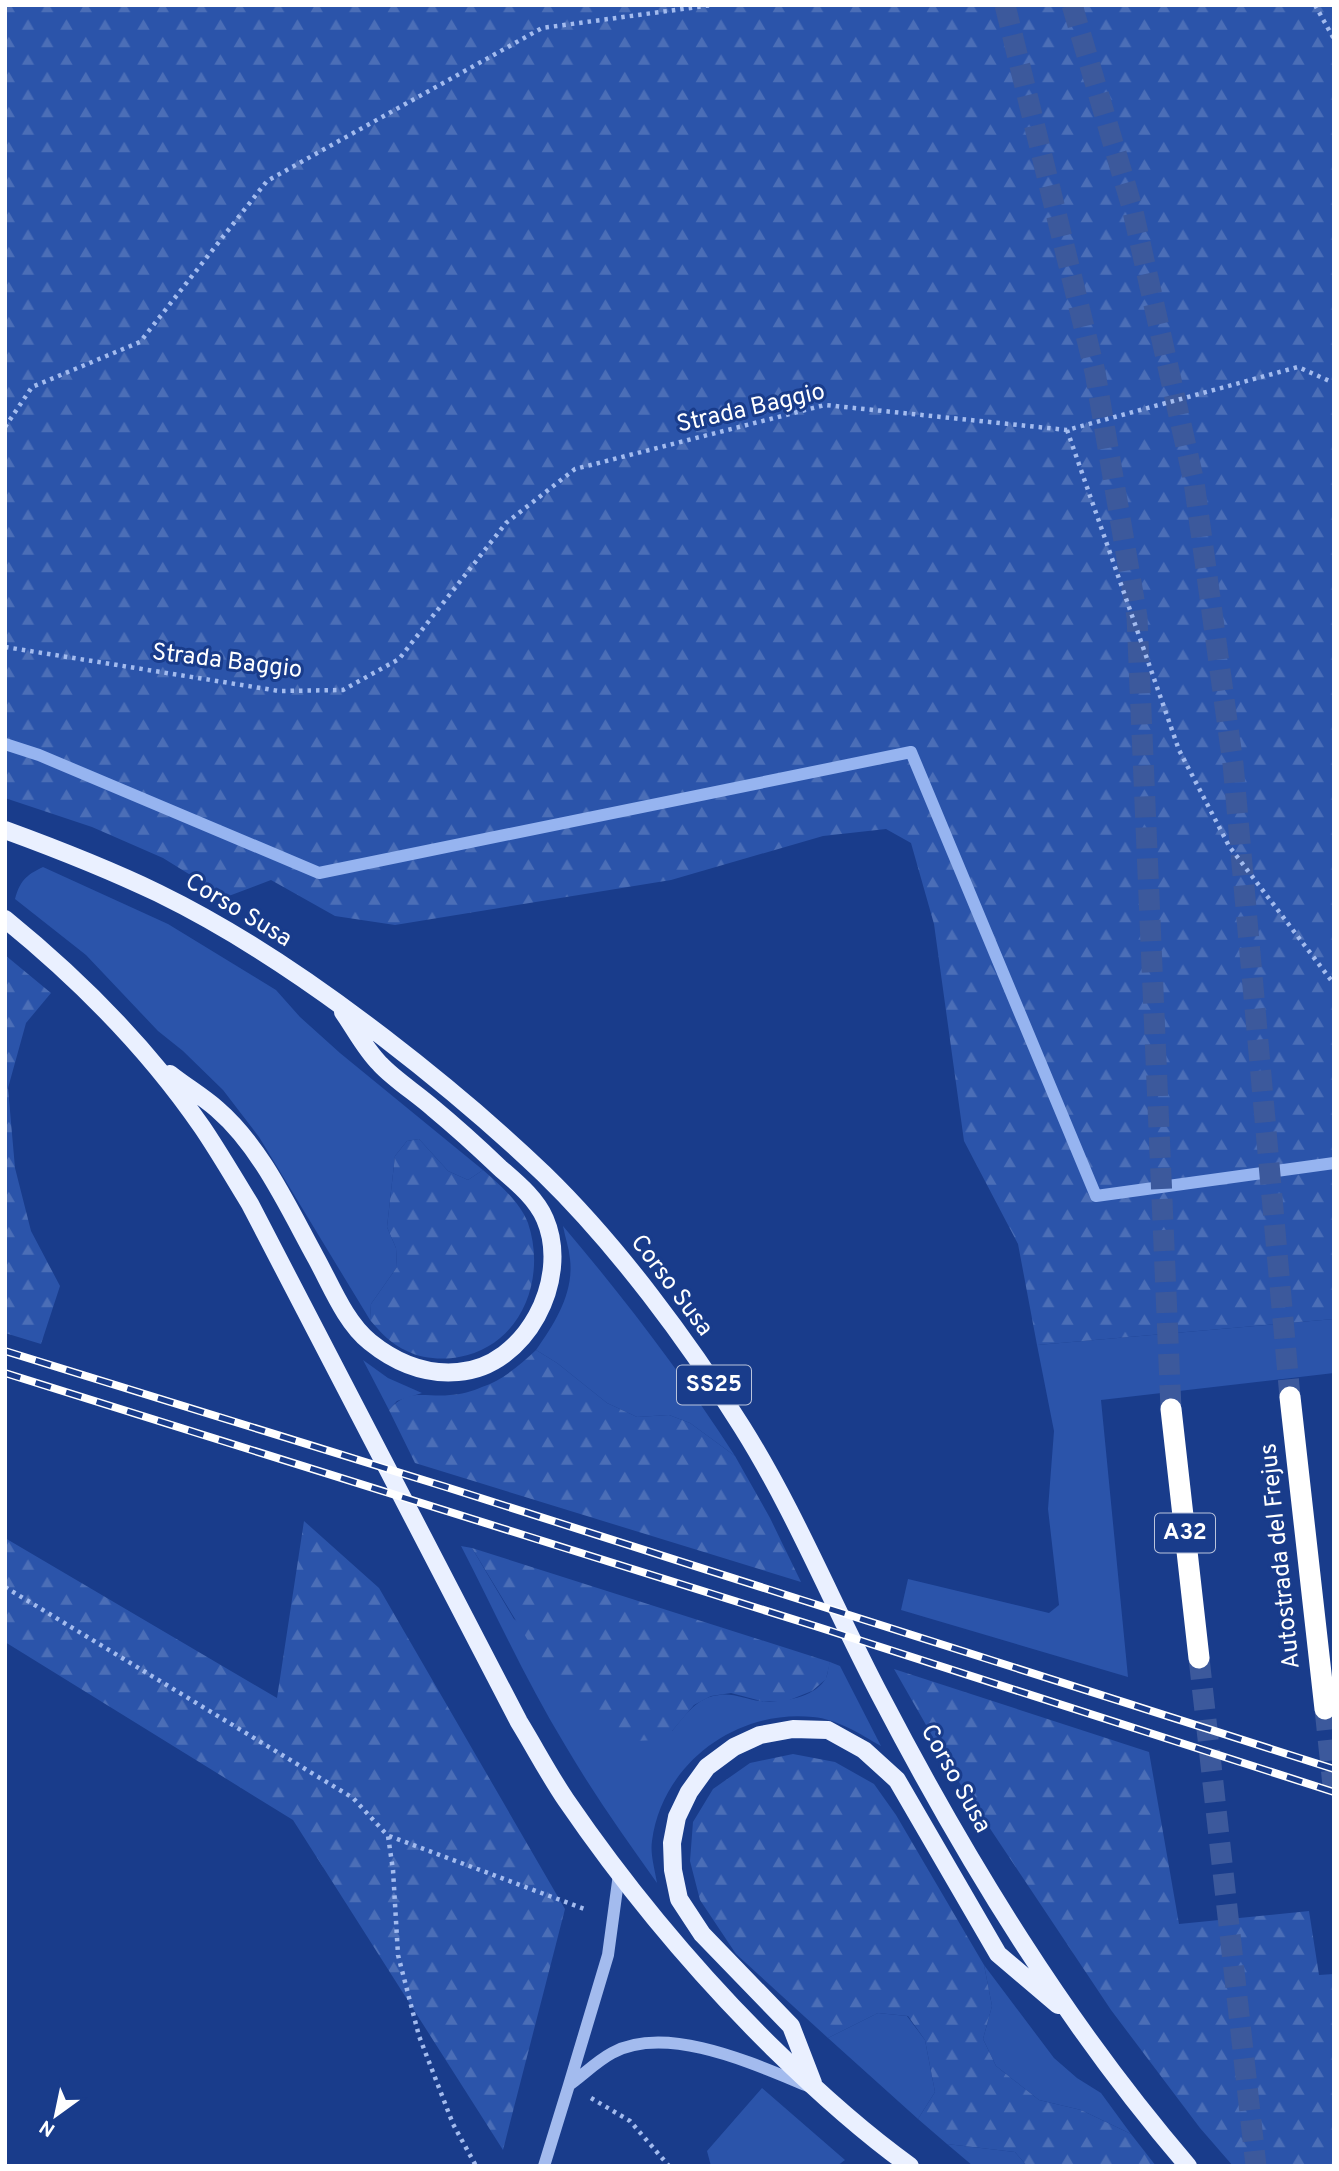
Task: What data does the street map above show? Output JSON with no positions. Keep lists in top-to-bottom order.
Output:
{
  "streets": {
    "highway": ["A32", "Autostrada del Frejus"],
    "main road": ["Corso Susa", "SS25"],
    "path": ["Strada Baggio"]
  },
  "north": "bottom left"
}
